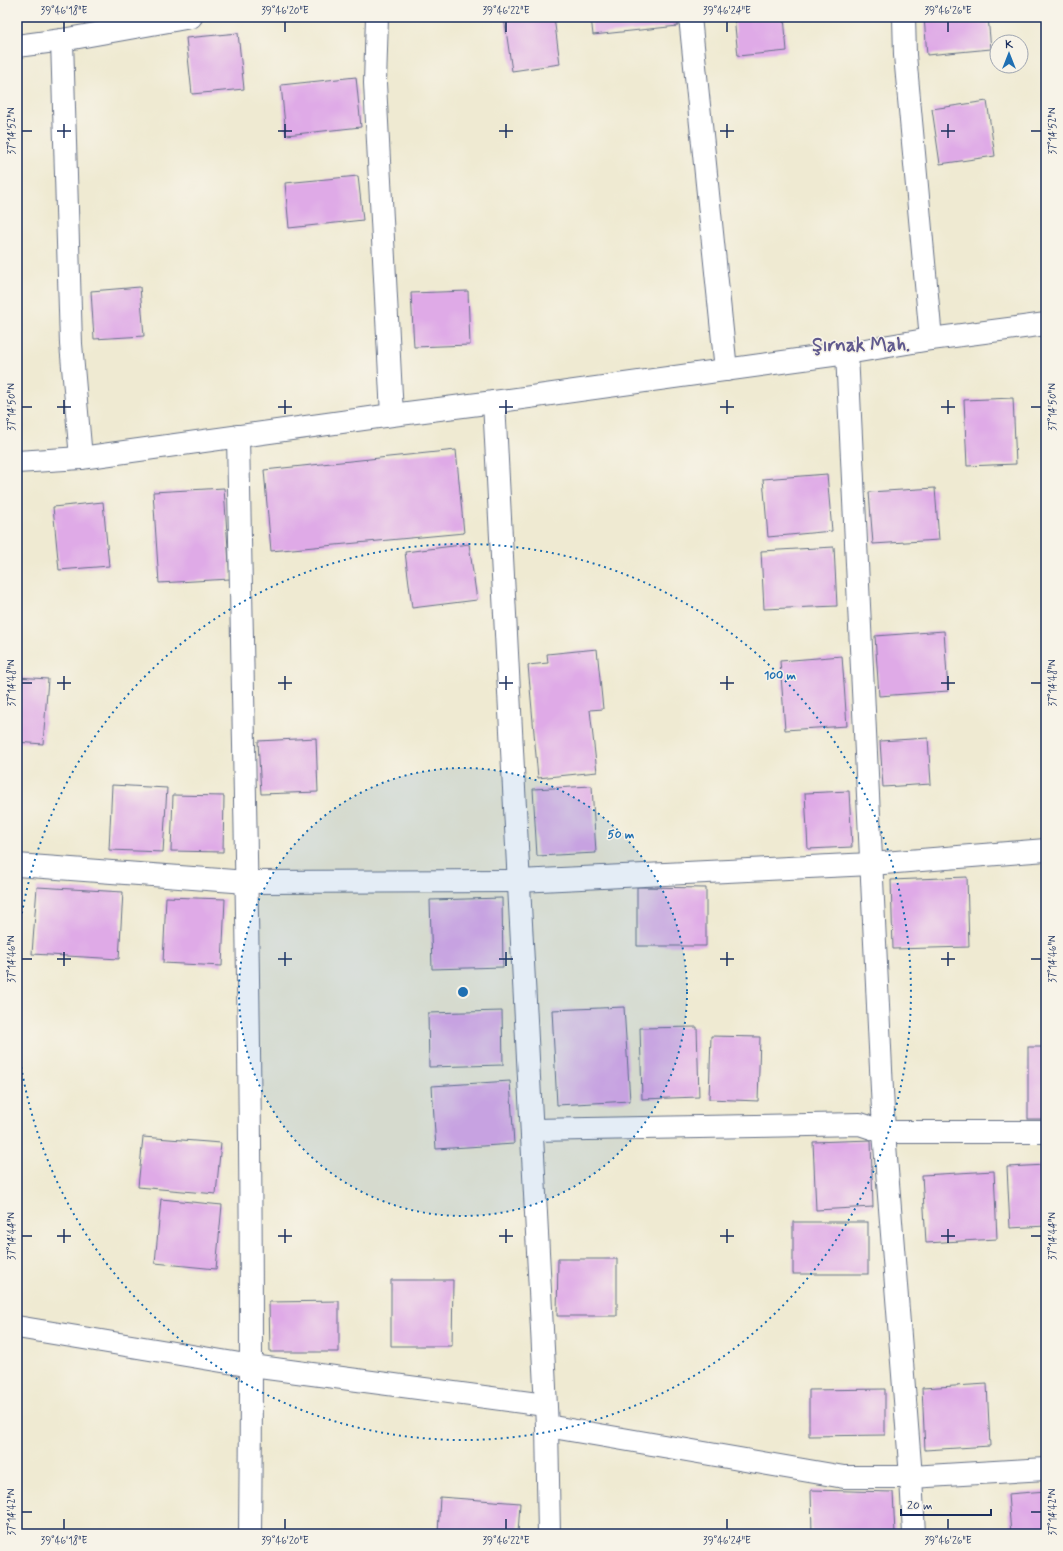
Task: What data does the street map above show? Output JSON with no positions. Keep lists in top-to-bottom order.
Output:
{
  "districts": ["Şırnak Mah."],
  "scale_bar": "20 m",
  "north": "top",
  "coordinates": [
    "39°46'18\"E",
    "39°46'20\"E",
    "39°46'22\"E",
    "39°46'24\"E",
    "39°46'26\"E",
    "37°14'52\"N",
    "37°14'50\"N",
    "37°14'48\"N",
    "37°14'46\"N",
    "37°14'44\"N",
    "37°14'42\"N"
  ],
  "rings": ["100 m", "50 m"]
}
